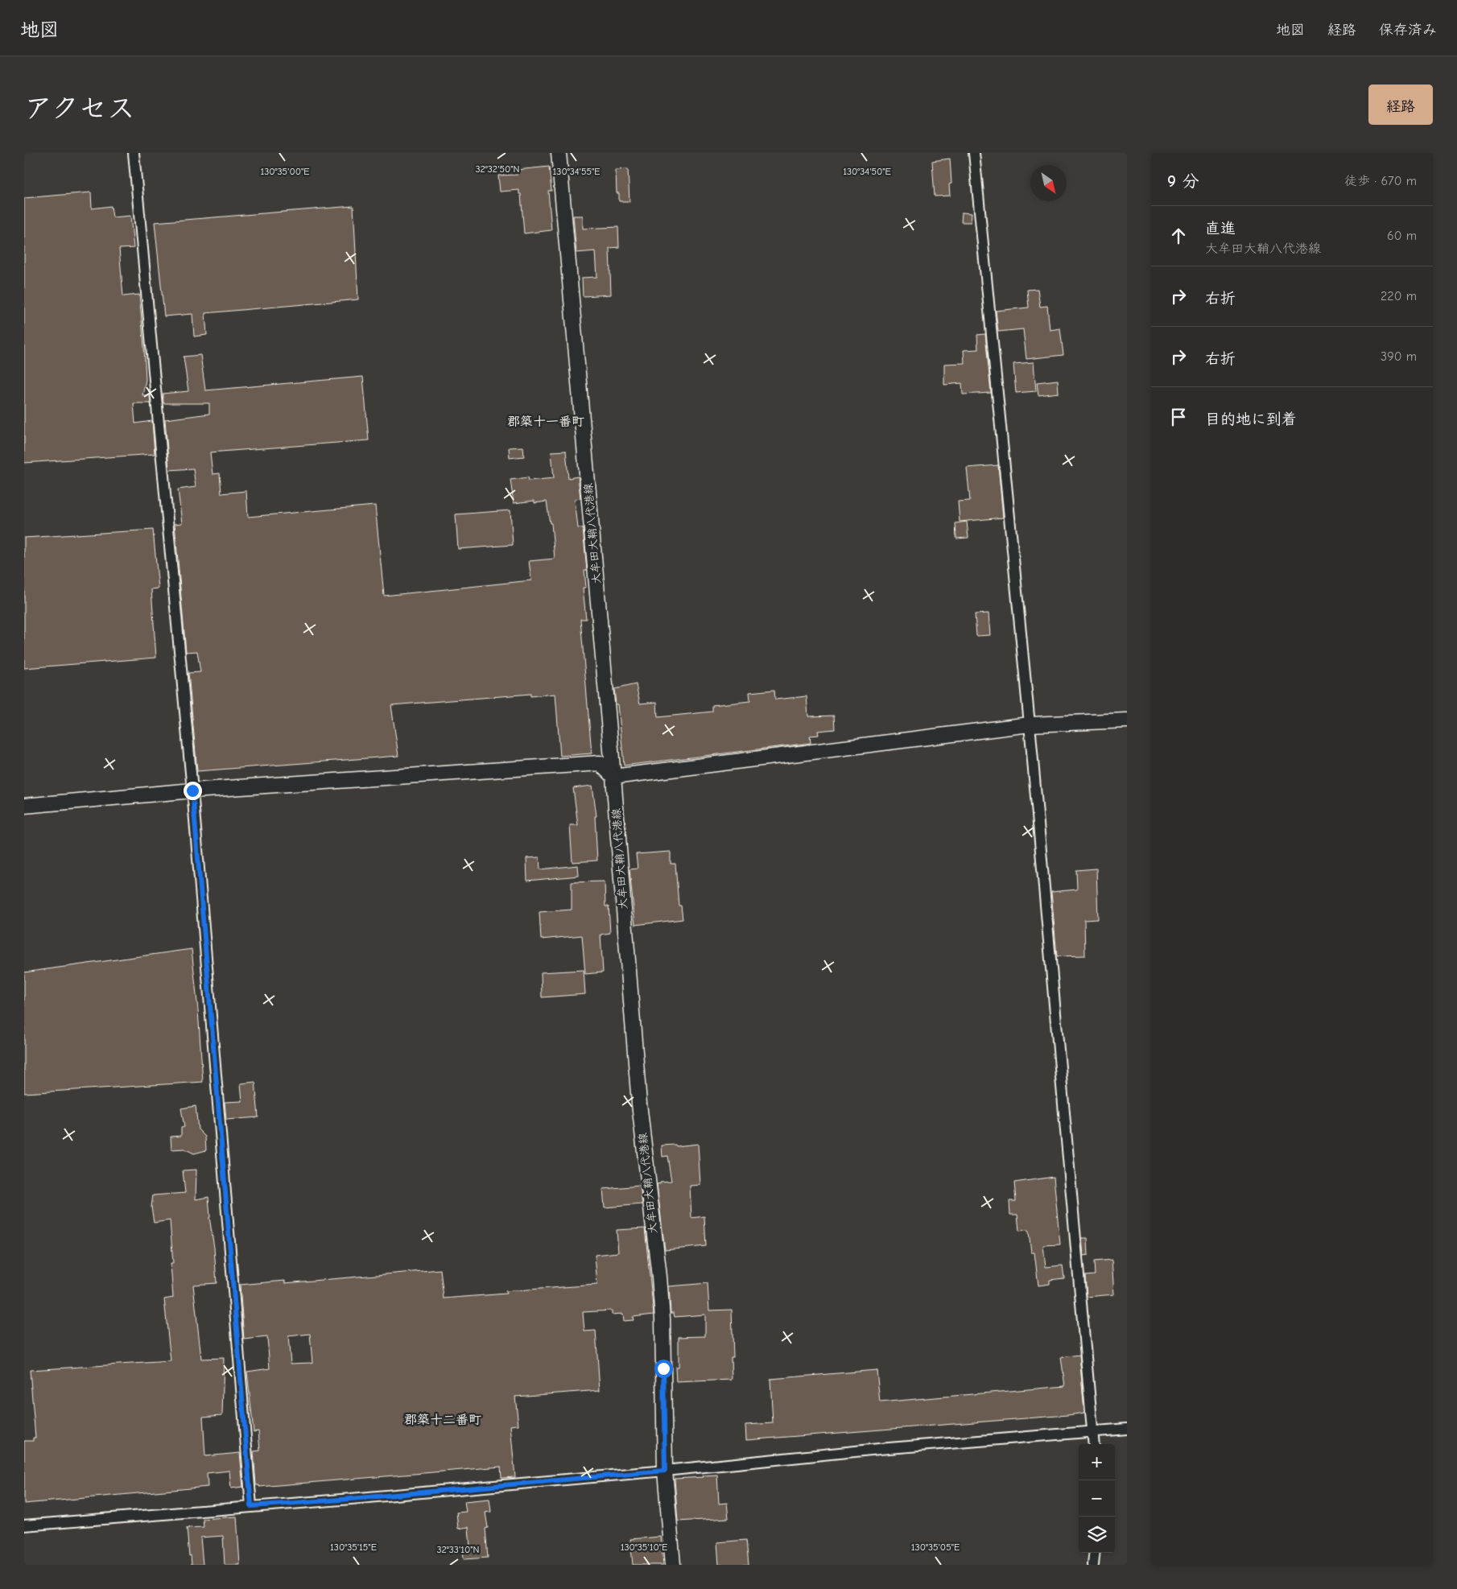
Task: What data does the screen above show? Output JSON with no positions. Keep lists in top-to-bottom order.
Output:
{
  "streets": {
    "main road": ["大牟田大鞘八代港線"]
  },
  "districts": ["郡築十一番町", "郡築十二番町"],
  "north": "bottom right",
  "page": {
    "header": "地図",
    "nav": ["地図", "経路", "保存済み"],
    "title": "アクセス",
    "buttons": "経路",
    "heading": ["9 分", "徒歩 · 670 m"],
    "list": [
      ["直進", "大牟田大鞘八代港線", "60 m"],
      ["右折", "220 m"],
      ["右折", "390 m"],
      "目的地に到着"
    ],
    "map_buttons": ["+", "−"]
  },
  "coordinates": [
    "32°32'50\"N",
    "130°35'00\"E",
    "130°34'50\"E",
    "130°34'55\"E",
    "130°35'15\"E",
    "130°35'10\"E",
    "130°35'05\"E",
    "32°33'10\"N"
  ]
}
